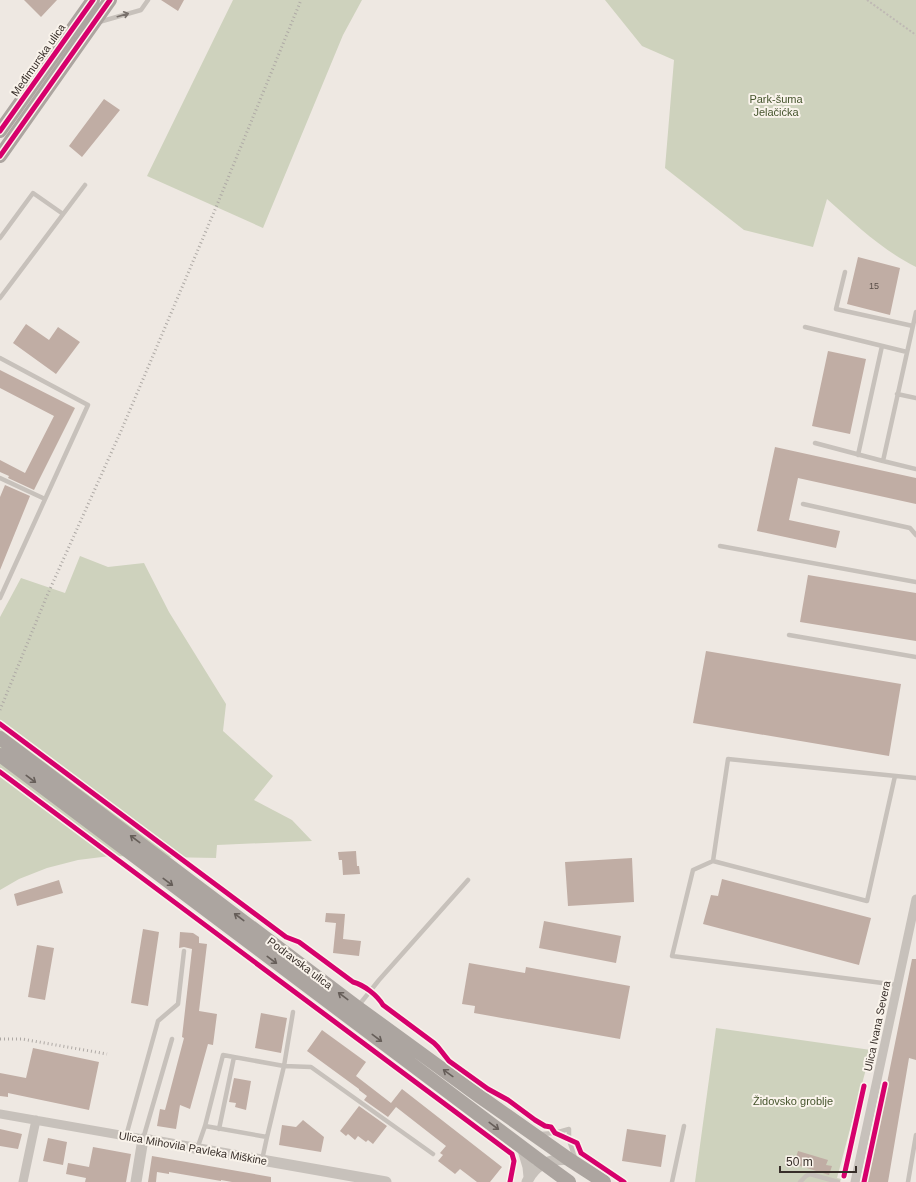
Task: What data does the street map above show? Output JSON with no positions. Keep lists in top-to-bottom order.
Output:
{
  "streets": {
    "main road": ["Međimurska ulica", "Podravska ulica"],
    "street": ["Ulica Ivana Severa", "Ulica Mihovila Pavleka Miškine"]
  },
  "parks": ["Park-šuma Jelačićka", "Židovsko groblje"],
  "house_numbers": ["15"],
  "scale_bar": "50 m"
}
